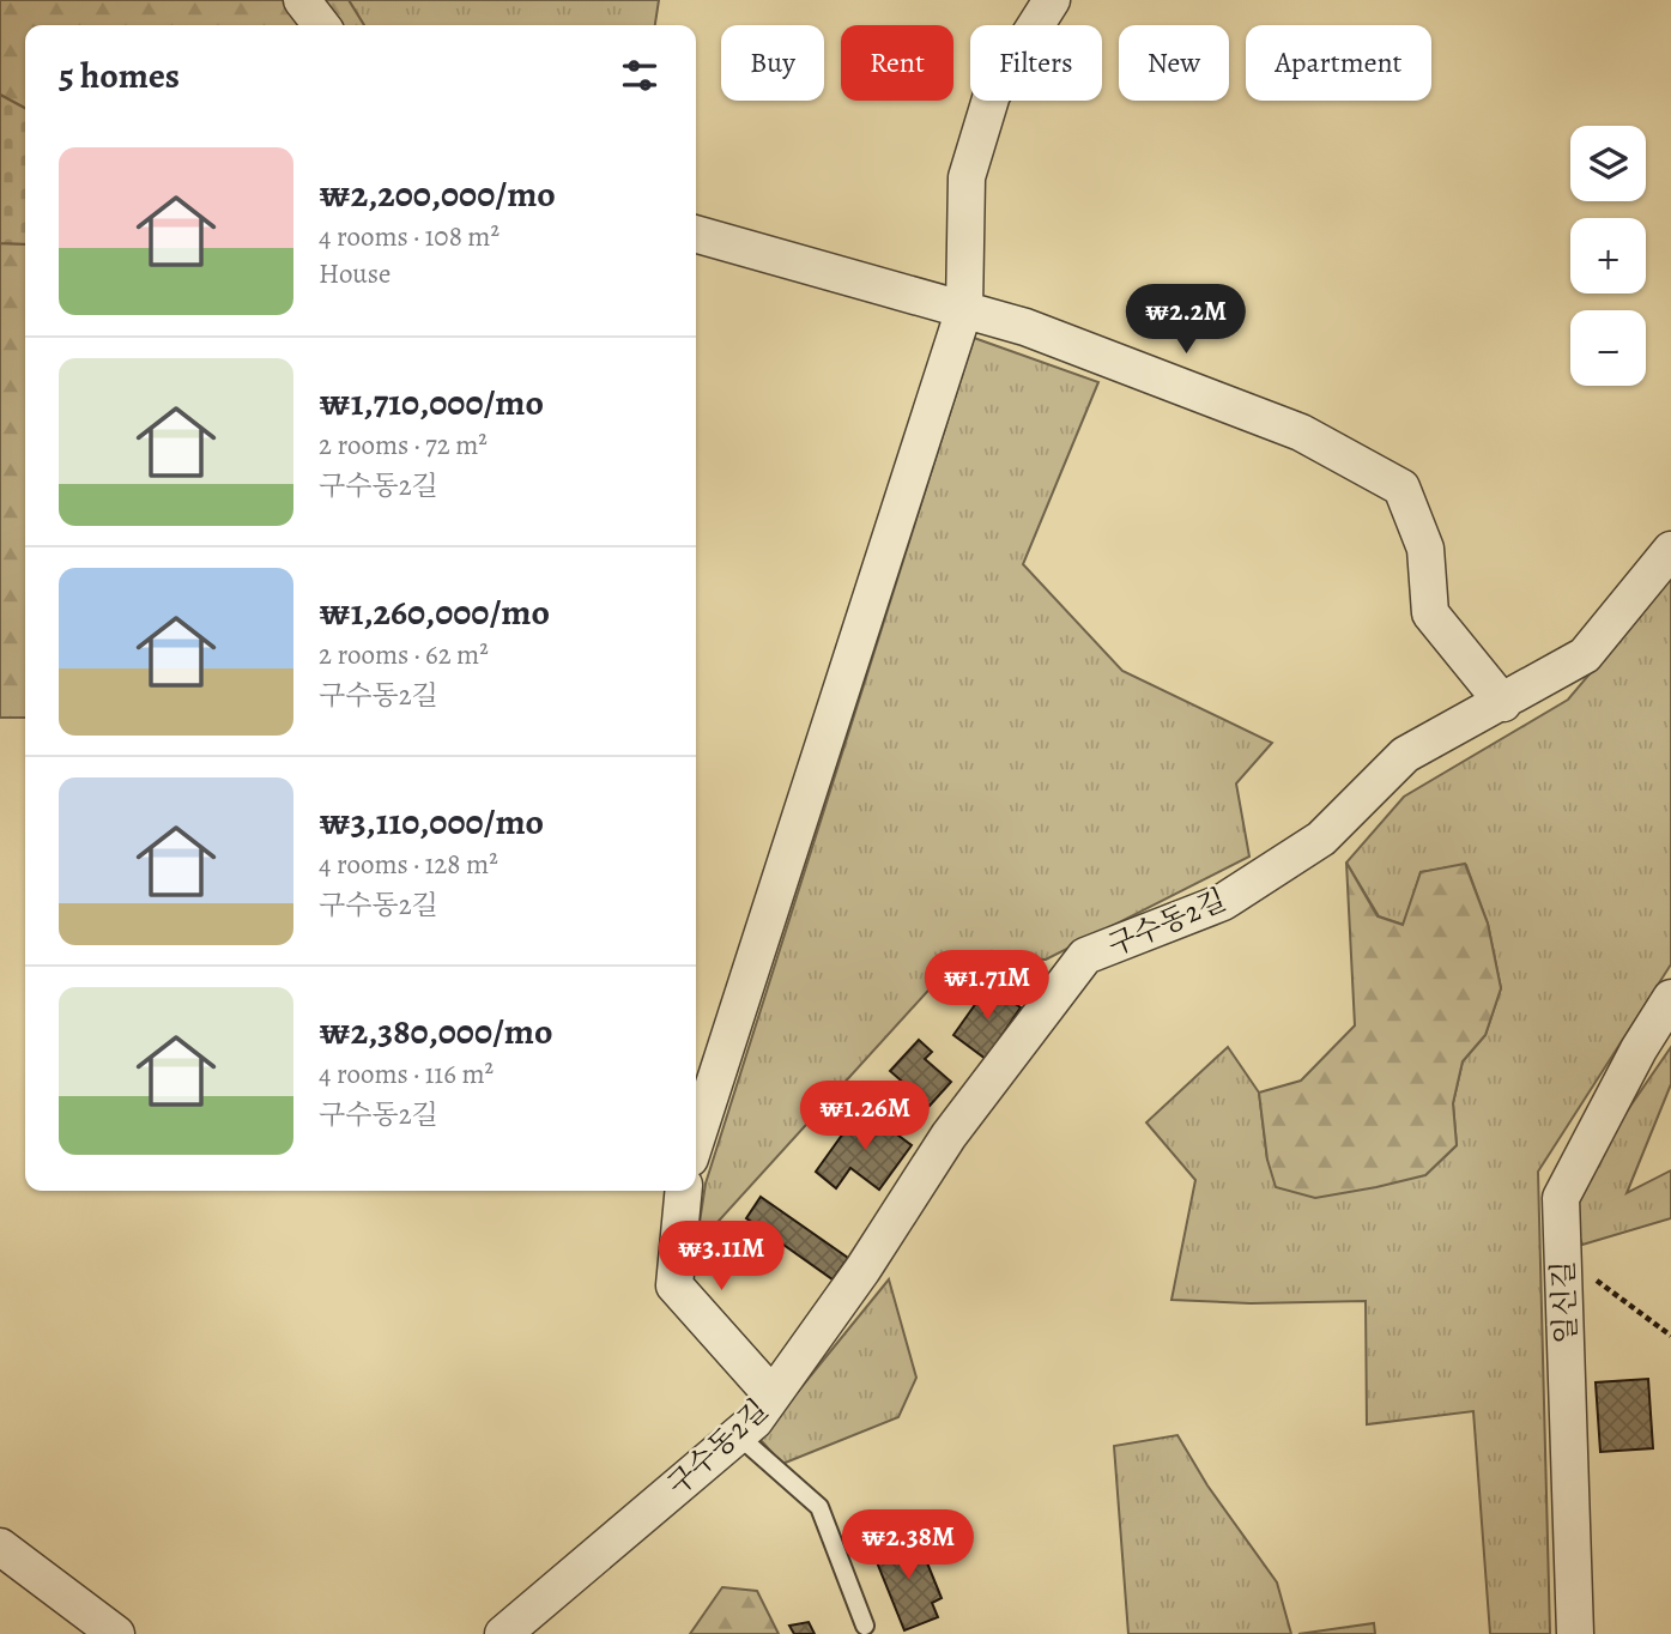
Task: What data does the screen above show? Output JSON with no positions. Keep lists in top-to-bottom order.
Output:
{
  "streets": {
    "street": ["구수동2길", "일신길"]
  },
  "page": {
    "chip": [
      "Buy",
      "Rent",
      "Filters",
      "New",
      "Apartment"
    ],
    "heading": "5 homes",
    "map_buttons": ["+", "−"],
    "list": [
      {
        "name": "₩2,200,000/mo",
        "note": "4 rooms · 108 m² · House"
      },
      {
        "name": "₩1,710,000/mo",
        "note": "2 rooms · 72 m² · 구수동2길"
      },
      {
        "name": "₩1,260,000/mo",
        "note": "2 rooms · 62 m² · 구수동2길"
      },
      {
        "name": "₩3,110,000/mo",
        "note": "4 rooms · 128 m² · 구수동2길"
      },
      {
        "name": "₩2,380,000/mo",
        "note": "4 rooms · 116 m² · 구수동2길"
      }
    ],
    "price": [
      "₩2.2M",
      "₩1.71M",
      "₩1.26M",
      "₩3.11M",
      "₩2.38M"
    ]
  }
}
